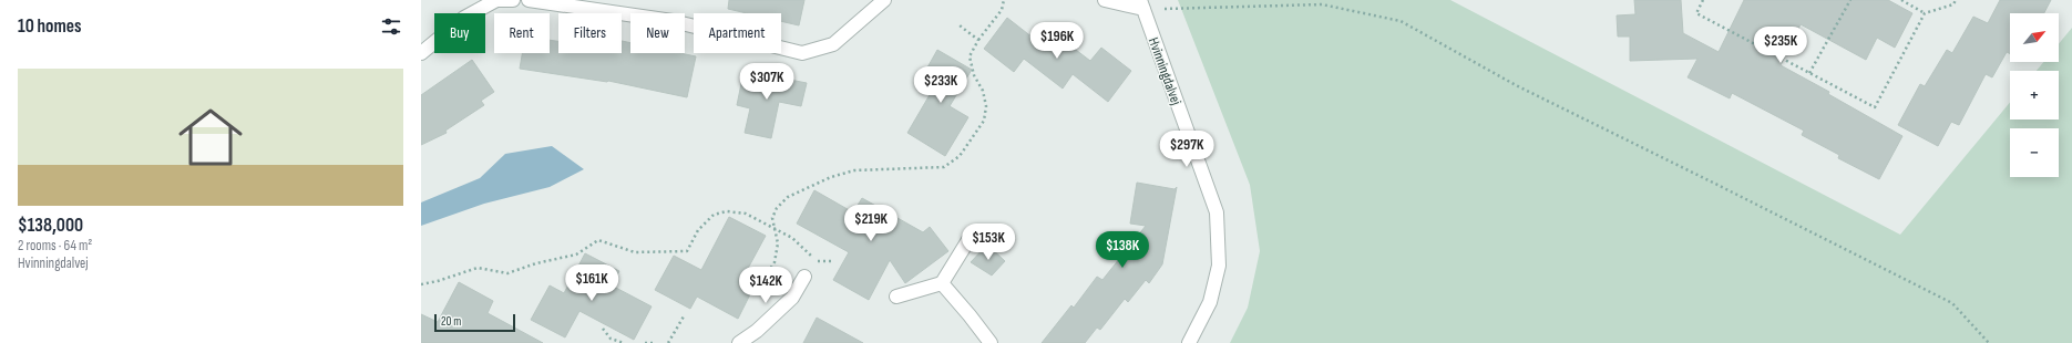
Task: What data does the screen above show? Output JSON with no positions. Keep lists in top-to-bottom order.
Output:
{
  "streets": {
    "street": ["Hvinningdalvej"]
  },
  "scale_bar": "20 m",
  "north": "top right",
  "page": {
    "heading": "10 homes",
    "map_buttons": ["+", "−"],
    "chip": [
      "Buy",
      "Rent",
      "Filters",
      "New",
      "Apartment"
    ],
    "price": [
      "$196K",
      "$235K",
      "$307K",
      "$233K",
      "$297K",
      "$219K",
      "$153K",
      "$138K",
      "$161K",
      "$142K"
    ],
    "list": [
      {
        "name": "$138,000",
        "note": "2 rooms · 64 m² · Hvinningdalvej"
      }
    ],
    "scale": "20 m"
  }
}
